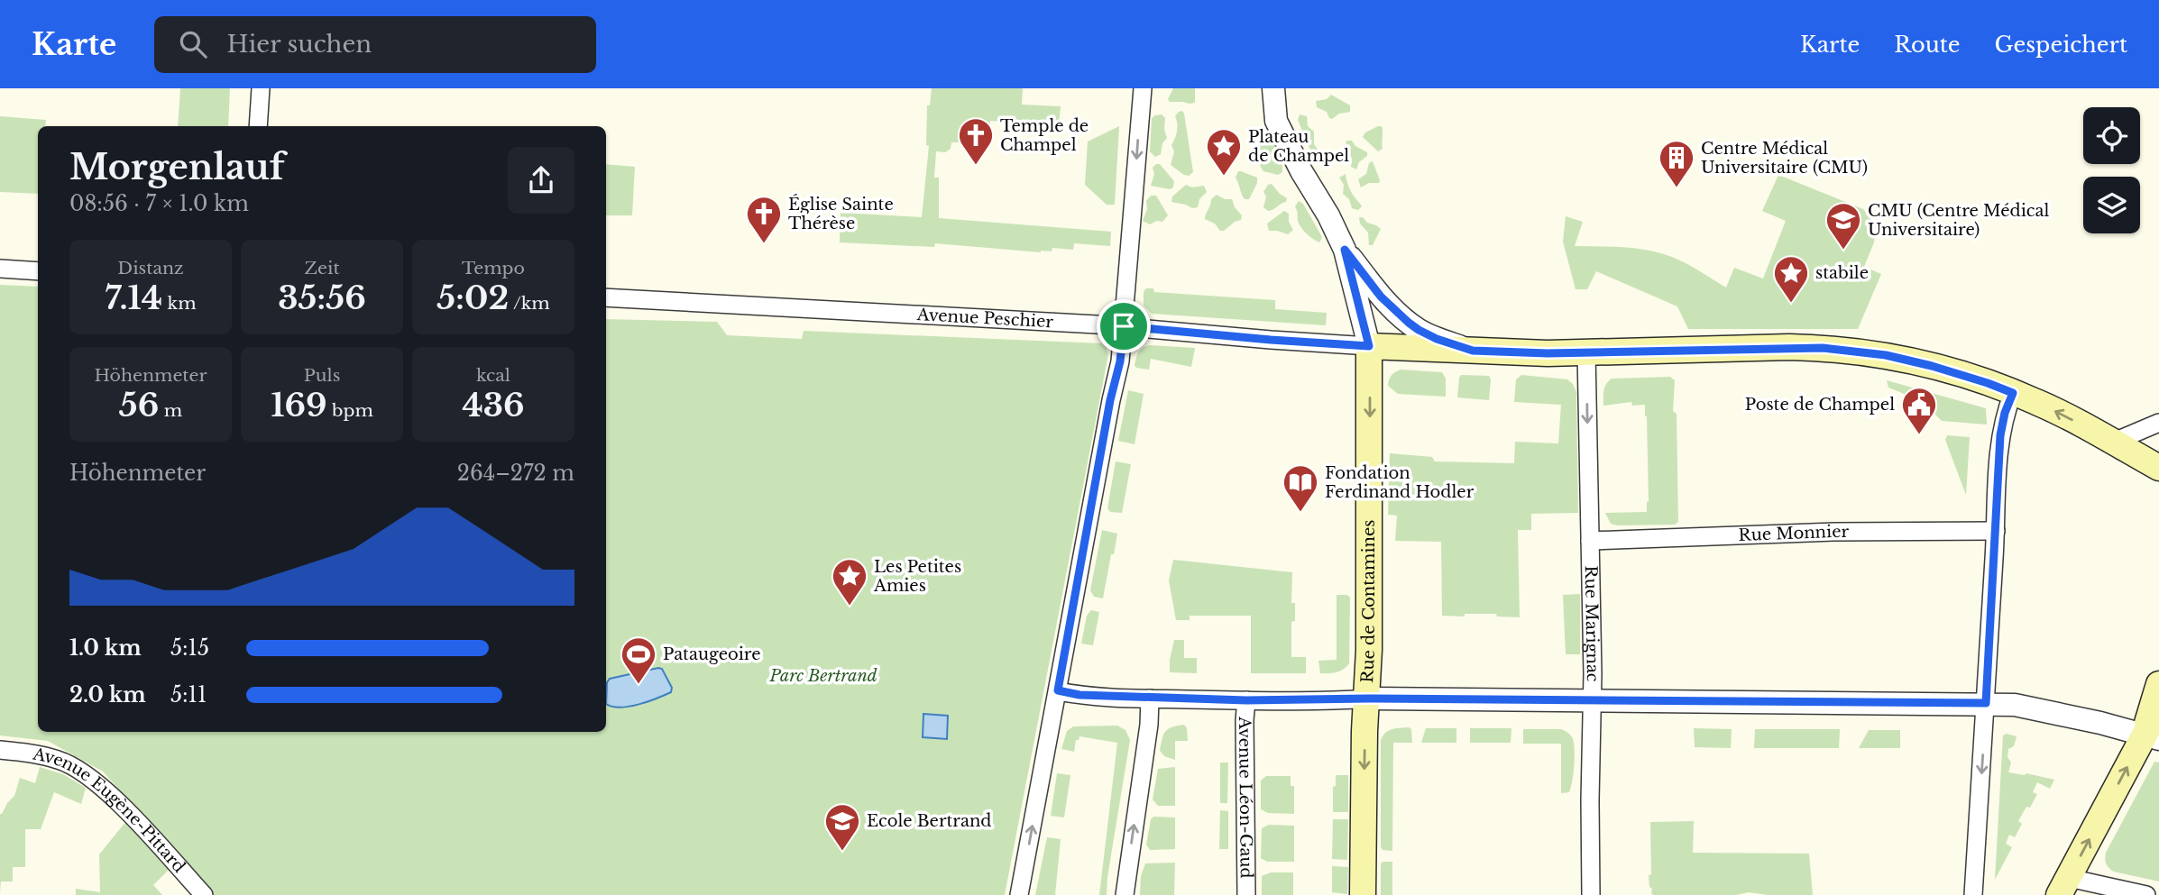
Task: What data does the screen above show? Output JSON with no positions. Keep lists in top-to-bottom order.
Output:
{
  "streets": {
    "main road": ["Rue de Contamines"],
    "street": [
      "Avenue Peschier",
      "Rue Monnier",
      "Rue Marignac",
      "Avenue Léon-Gaud",
      "Avenue Eugène-Pittard"
    ]
  },
  "crossings": [
    ["Avenue Peschier", "Rue de Contamines"],
    ["Rue Monnier", "Rue Marignac"]
  ],
  "one_way": ["Rue de Contamines"],
  "parks": ["Parc Bertrand"],
  "places": {
    "church": ["Temple de Champel", "Église Sainte Thérèse"],
    "place": ["Plateau de Champel", "stabile", "Les Petites Amies"],
    "building": ["Centre Médical Universitaire (CMU)"],
    "school or university": ["CMU (Centre Médical Universitaire)", "Ecole Bertrand"],
    "public building": ["Poste de Champel"],
    "library": ["Fondation Ferdinand Hodler"],
    "sports": ["Pataugeoire"]
  },
  "page": {
    "header": "Karte",
    "search": "Hier suchen",
    "nav": ["Karte", "Route", "Gespeichert"],
    "heading": ["Morgenlauf", "08:56 · 7 × 1.0 km"],
    "stats": [
      ["Distanz", "7.14 km"],
      ["Zeit", "35:56"],
      ["Tempo", "5:02 /km"],
      ["Höhenmeter", "56 m"],
      ["Puls", "169 bpm"],
      ["kcal", "436"]
    ],
    "chart": ["Höhenmeter", "264–272 m"],
    "list": [
      {
        "name": "1.0 km",
        "note": "5:15"
      },
      {
        "name": "2.0 km",
        "note": "5:11"
      }
    ]
  }
}
